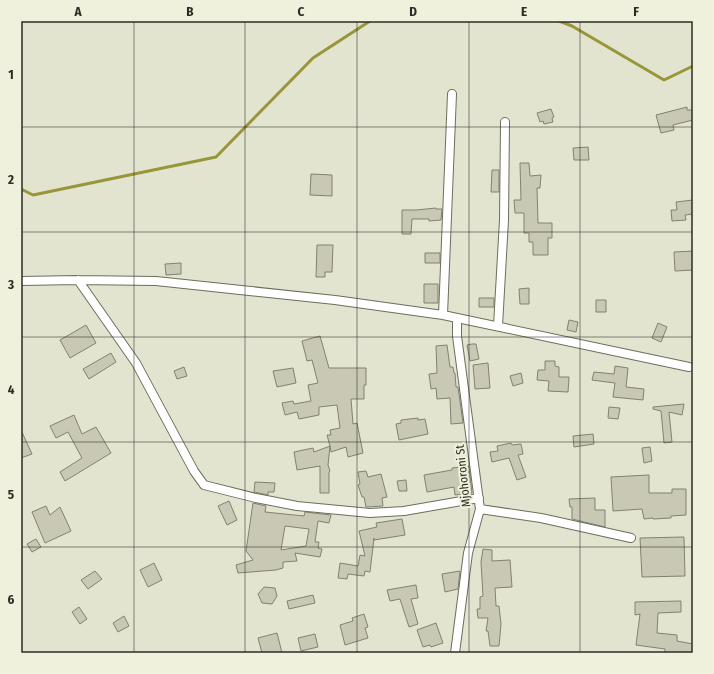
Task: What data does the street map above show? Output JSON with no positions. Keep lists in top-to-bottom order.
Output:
{
  "streets": {
    "street": ["Mjohoroni St"]
  },
  "grid": {
    "columns": [
      "A",
      "B",
      "C",
      "D",
      "E",
      "F"
    ],
    "rows": [
      "1",
      "2",
      "3",
      "4",
      "5",
      "6"
    ]
  }
}
